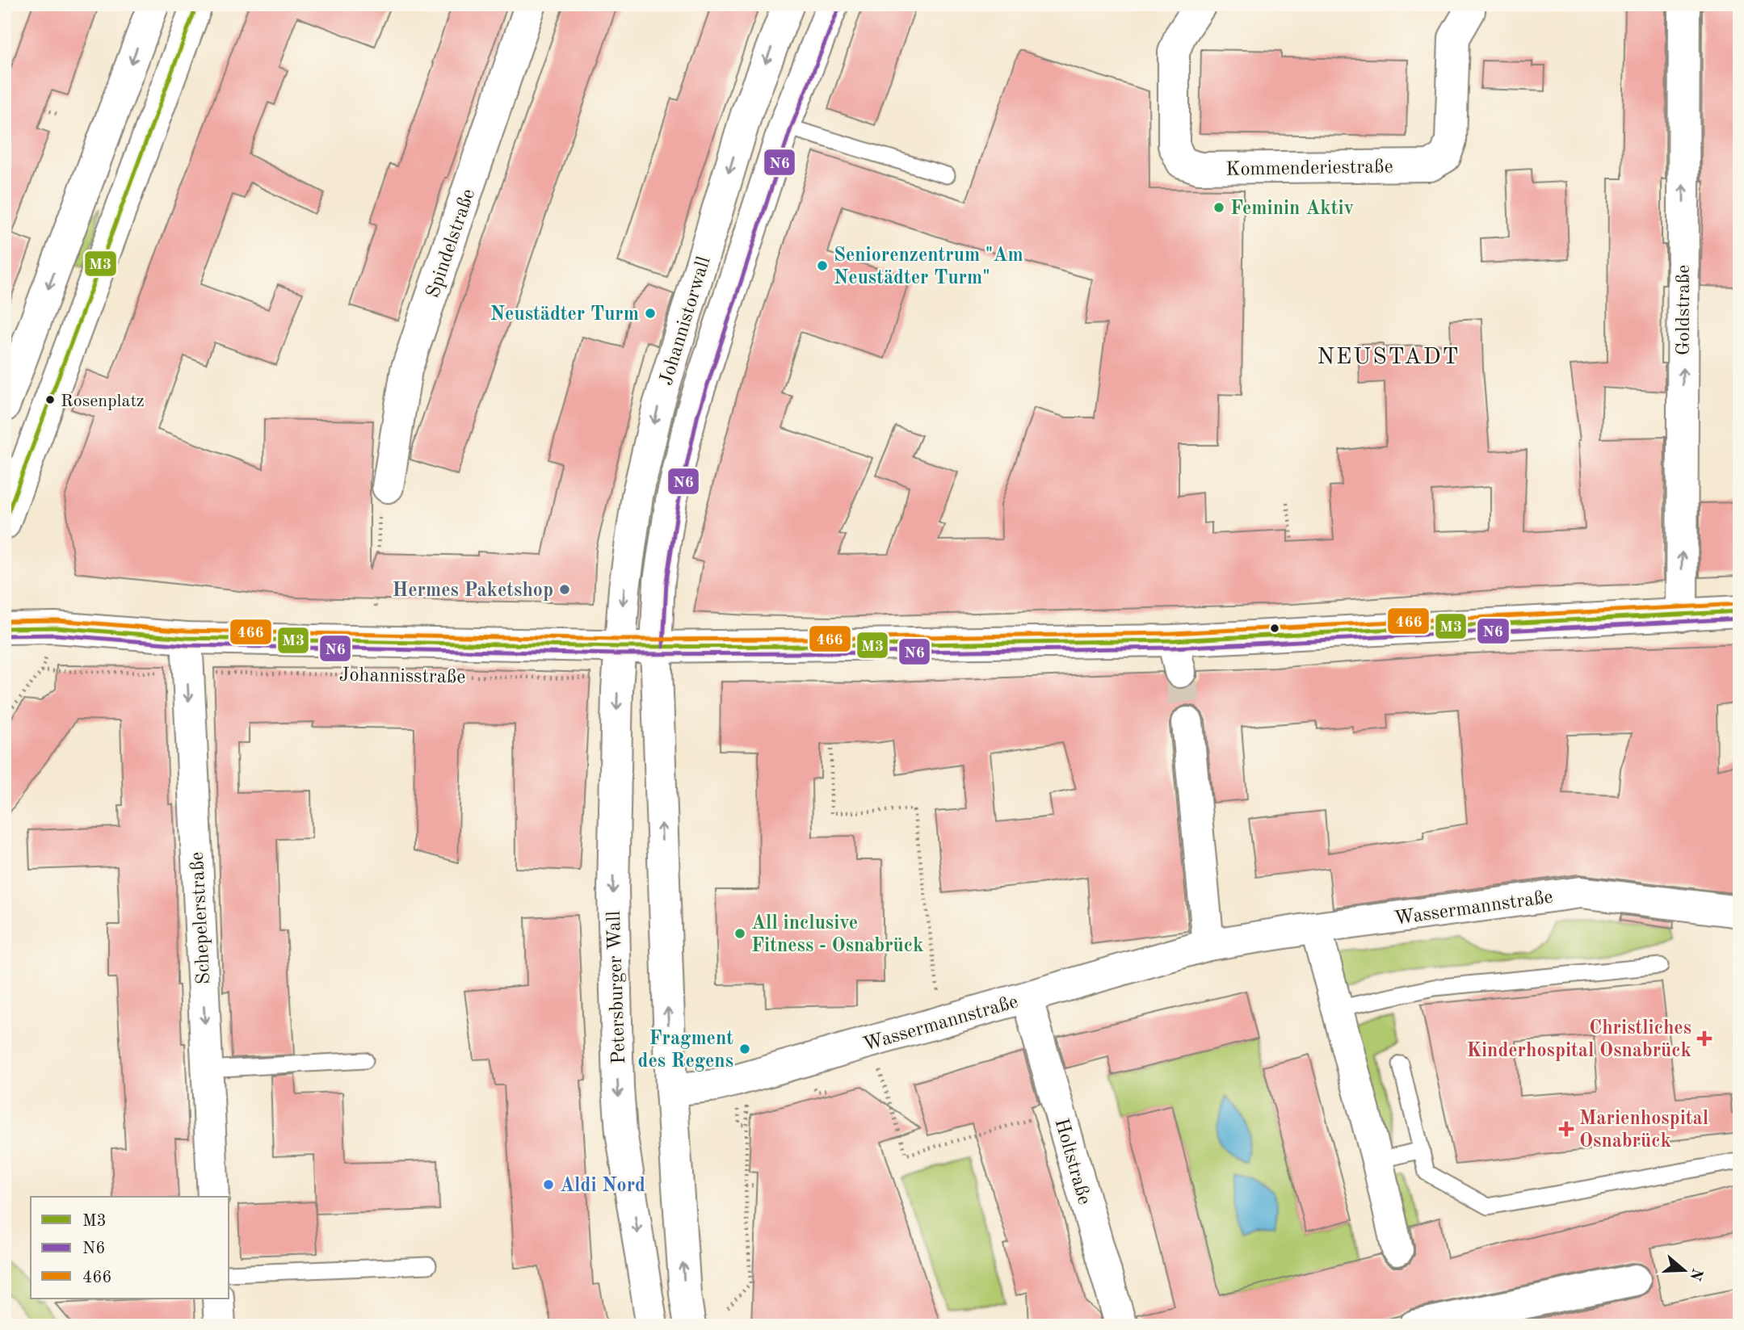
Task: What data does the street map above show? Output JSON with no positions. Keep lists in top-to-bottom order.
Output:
{
  "streets": {
    "street": [
      "Kommenderiestraße",
      "Spindelstraße",
      "Goldstraße",
      "Johannistorwall",
      "Johannisstraße",
      "Wassermannstraße",
      "Schepelerstraße",
      "Petersburger Wall",
      "Holtstraße"
    ]
  },
  "crossings": [
    ["Goldstraße", "Johannisstraße"],
    ["Johannistorwall", "Johannisstraße"],
    ["Johannistorwall", "Petersburger Wall"],
    ["Johannisstraße", "Schepelerstraße"],
    ["Johannisstraße", "Petersburger Wall"],
    ["Wassermannstraße", "Holtstraße"]
  ],
  "one_way": ["Goldstraße", "Schepelerstraße"],
  "districts": ["NEUSTADT"],
  "places": {
    "other": [
      "Feminin Aktiv",
      "Seniorenzentrum \"Am Neustädter Turm\"",
      "Neustädter Turm",
      "Rosenplatz",
      "Hermes Paketshop",
      "All inclusive Fitness - Osnabrück",
      "Fragment des Regens",
      "Aldi Nord"
    ],
    "health": ["Christliches Kinderhospital Osnabrück", "Marienhospital Osnabrück"]
  },
  "lines": ["transit line M3", "transit line N6", "transit line 466"],
  "legend": ["M3", "N6", "466"],
  "north": "right"
}
